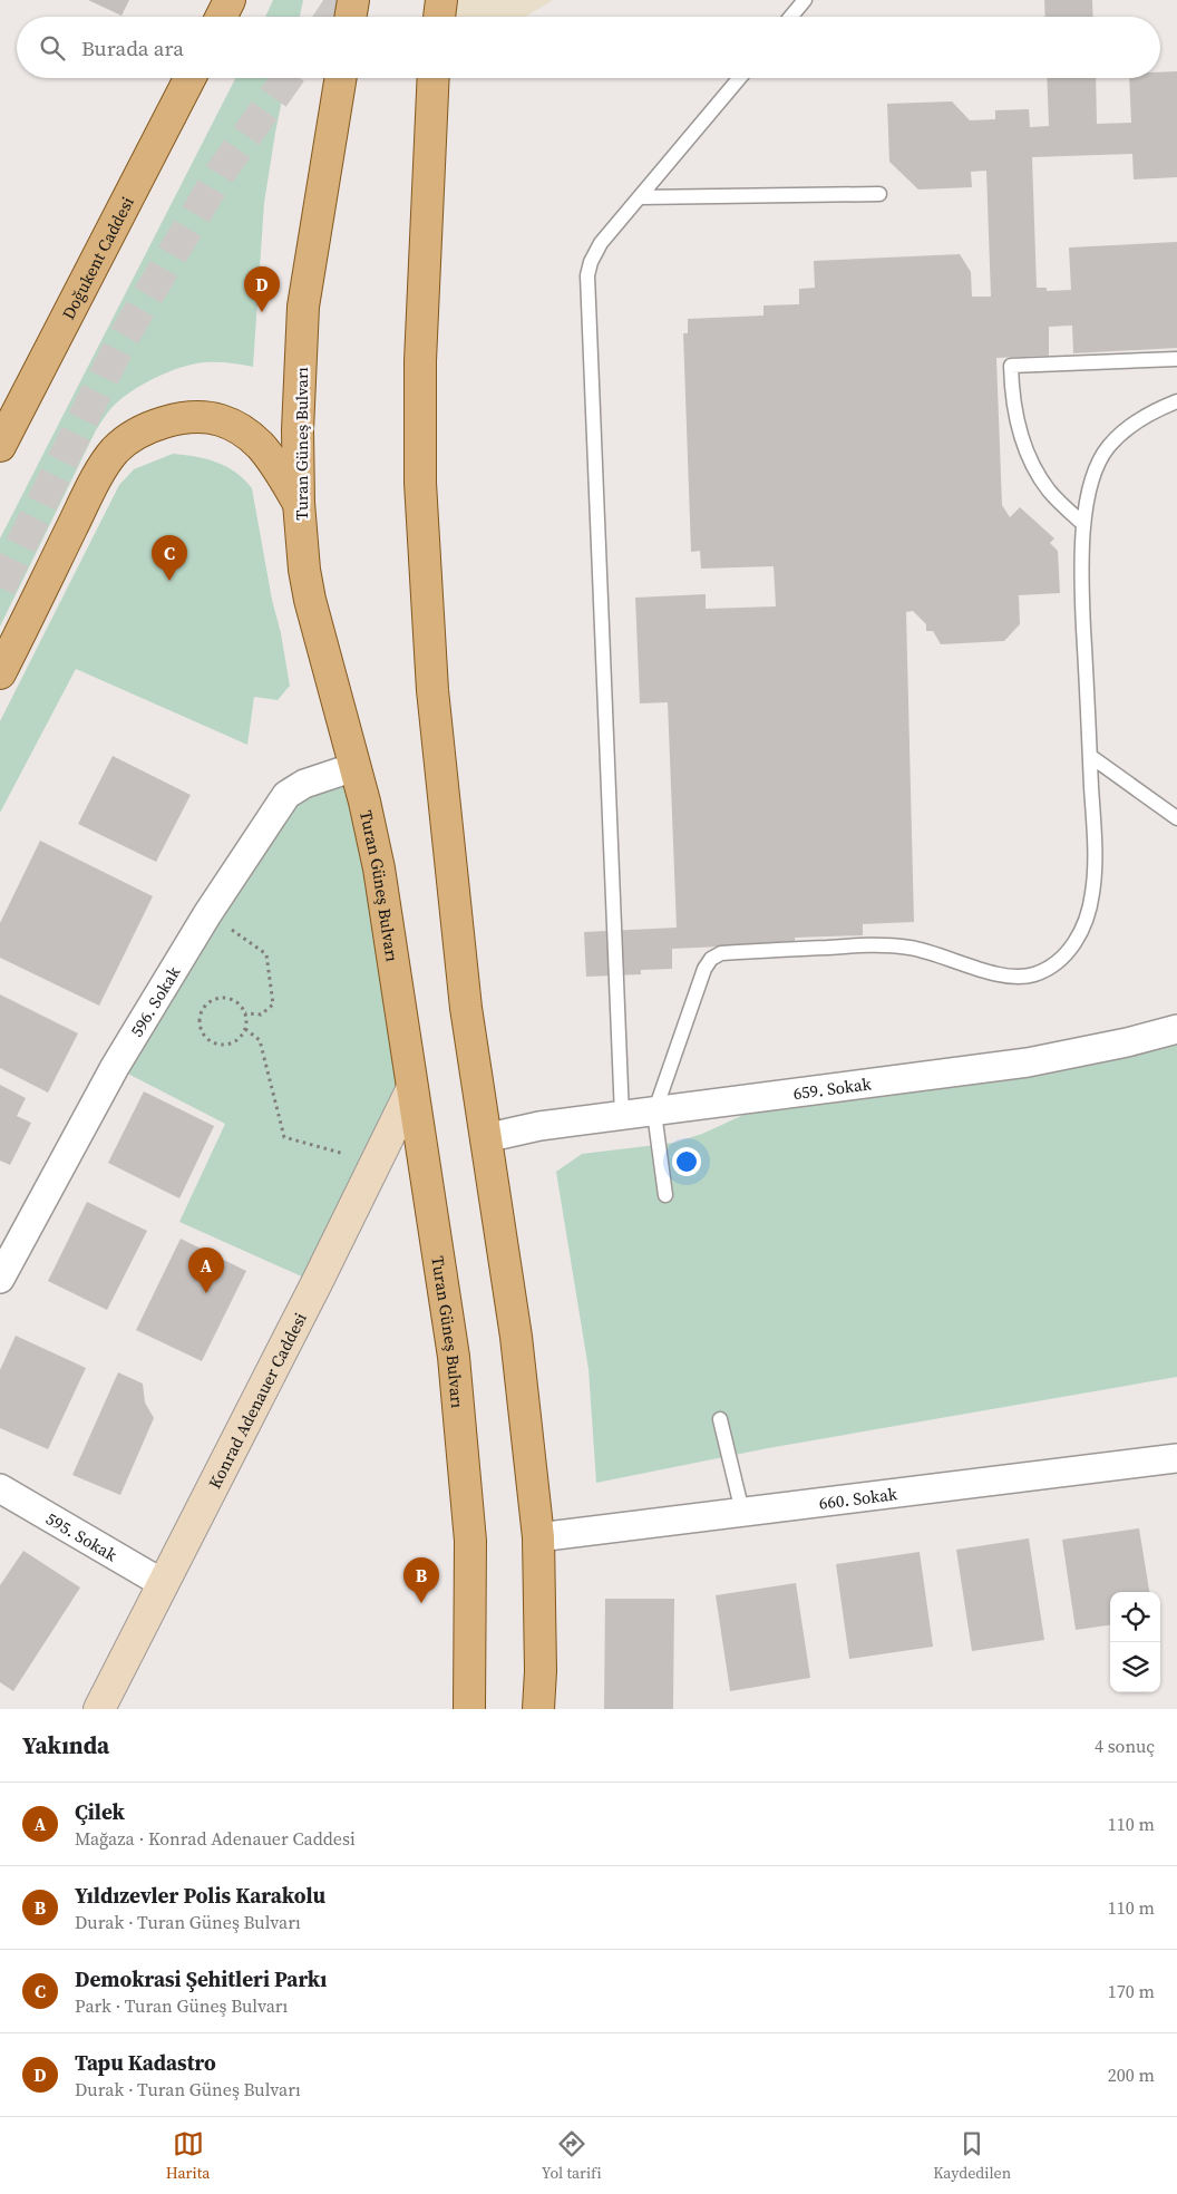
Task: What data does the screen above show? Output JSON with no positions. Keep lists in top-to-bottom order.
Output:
{
  "streets": {
    "main road": ["Doğukent Caddesi", "Turan Güneş Bulvarı", "Konrad Adenauer Caddesi"],
    "street": [
      "596. Sokak",
      "659. Sokak",
      "660. Sokak",
      "595. Sokak"
    ]
  },
  "crossings": [
    ["Turan Güneş Bulvarı", "596. Sokak"],
    ["Turan Güneş Bulvarı", "Konrad Adenauer Caddesi"],
    ["Konrad Adenauer Caddesi", "595. Sokak"]
  ],
  "page": {
    "search": "Burada ara",
    "pins": [
      "D",
      "C",
      "A",
      "B"
    ],
    "heading": ["Yakında", "4 sonuç"],
    "list": [
      {
        "mark": "A",
        "name": "Çilek",
        "note": "Mağaza · Konrad Adenauer Caddesi",
        "value": "110 m"
      },
      {
        "mark": "B",
        "name": "Yıldızevler Polis Karakolu",
        "note": "Durak · Turan Güneş Bulvarı",
        "value": "110 m"
      },
      {
        "mark": "C",
        "name": "Demokrasi Şehitleri Parkı",
        "note": "Park · Turan Güneş Bulvarı",
        "value": "170 m"
      },
      {
        "mark": "D",
        "name": "Tapu Kadastro",
        "note": "Durak · Turan Güneş Bulvarı",
        "value": "200 m"
      }
    ],
    "nav": ["Harita", "Yol tarifi", "Kaydedilen"]
  }
}
